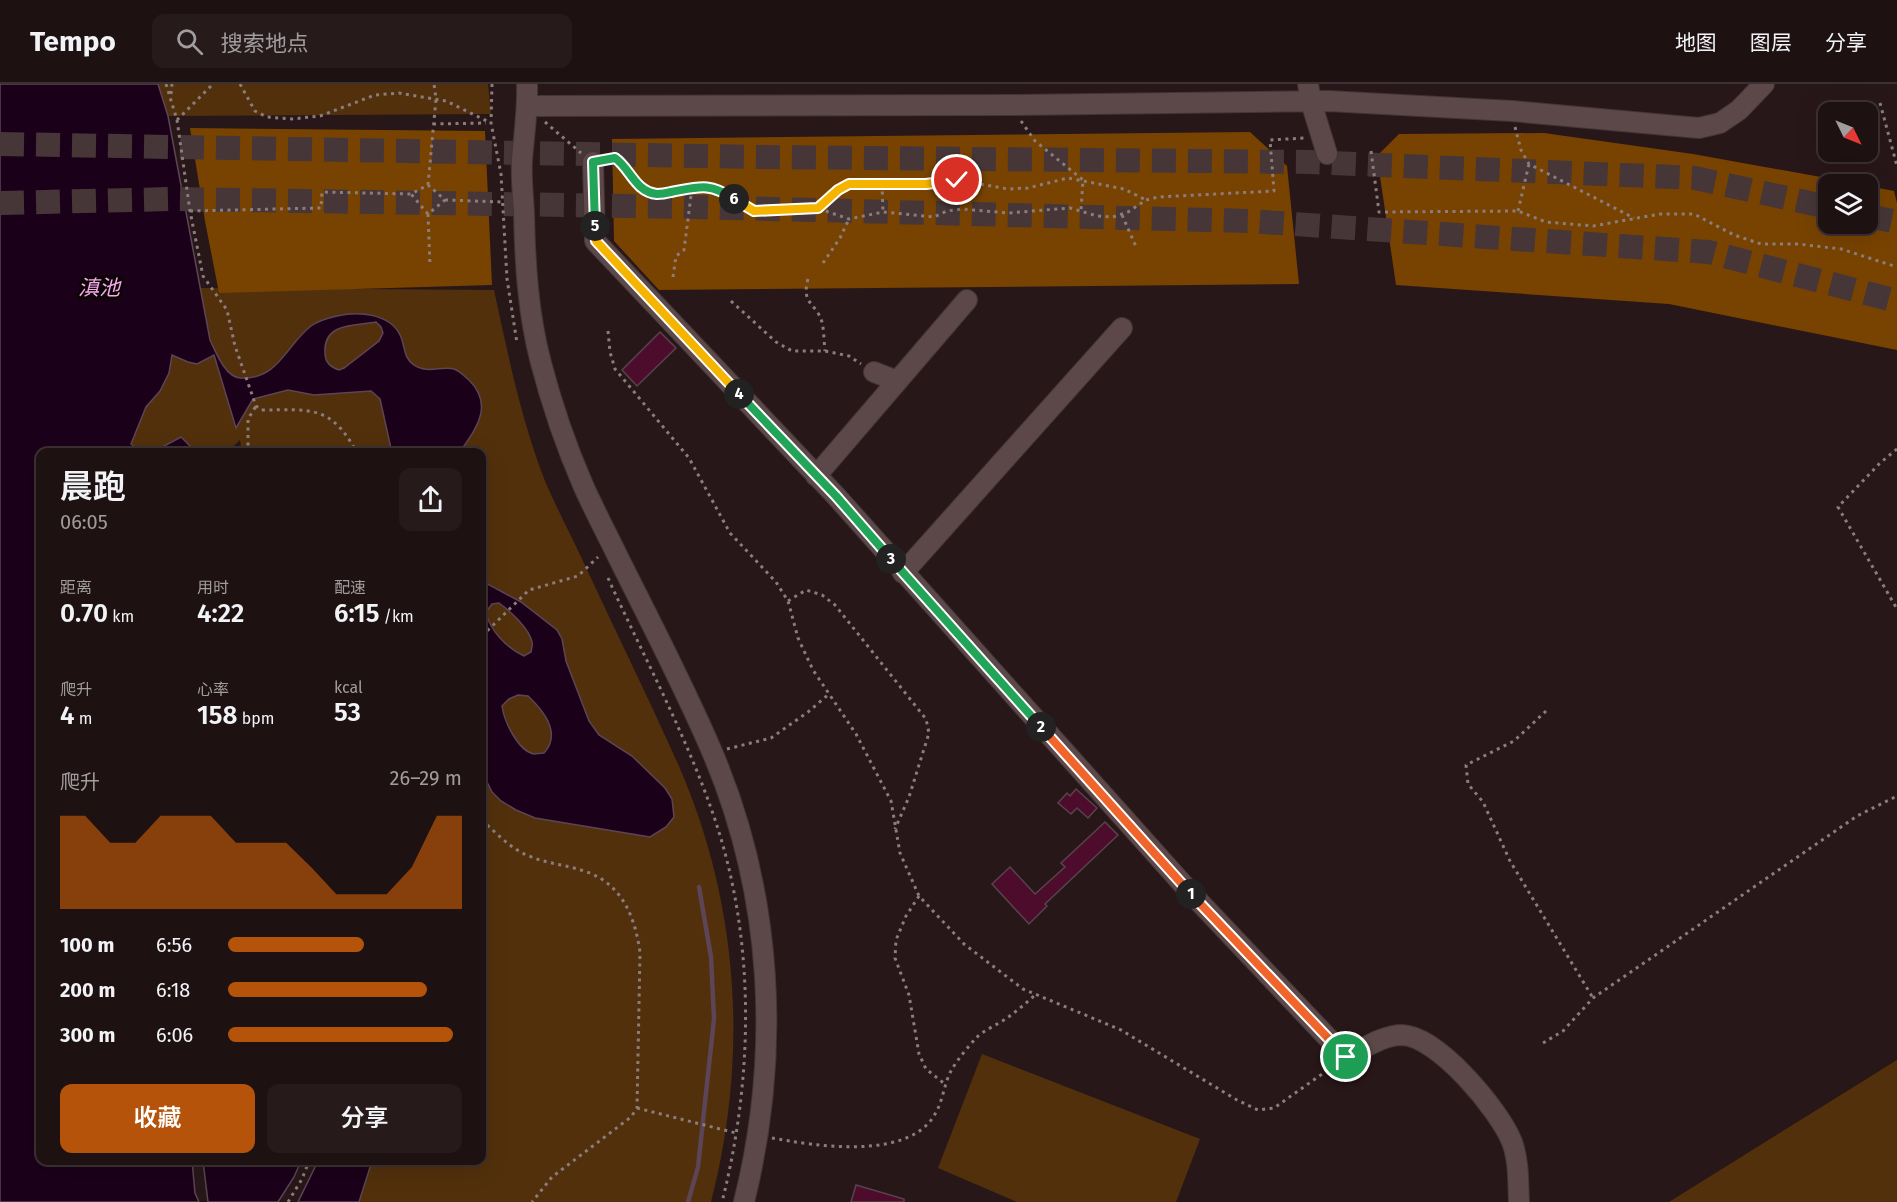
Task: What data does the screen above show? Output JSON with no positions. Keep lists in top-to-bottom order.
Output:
{
  "water": ["滇池"],
  "north": "bottom right",
  "page": {
    "header": "Tempo",
    "search": "搜索地点",
    "nav": ["地图", "图层", "分享"],
    "pins": [
      "6",
      "5",
      "4",
      "3",
      "2",
      "1"
    ],
    "heading": ["晨跑", "06:05"],
    "stats": [
      ["距离", "0.70 km"],
      ["用时", "4:22"],
      ["配速", "6:15 /km"],
      ["爬升", "4 m"],
      ["心率", "158 bpm"],
      ["kcal", "53"]
    ],
    "chart": ["爬升", "26–29 m"],
    "list": [
      {
        "name": "100 m",
        "note": "6:56"
      },
      {
        "name": "200 m",
        "note": "6:18"
      },
      {
        "name": "300 m",
        "note": "6:06"
      }
    ],
    "buttons": ["收藏", "分享"]
  }
}
